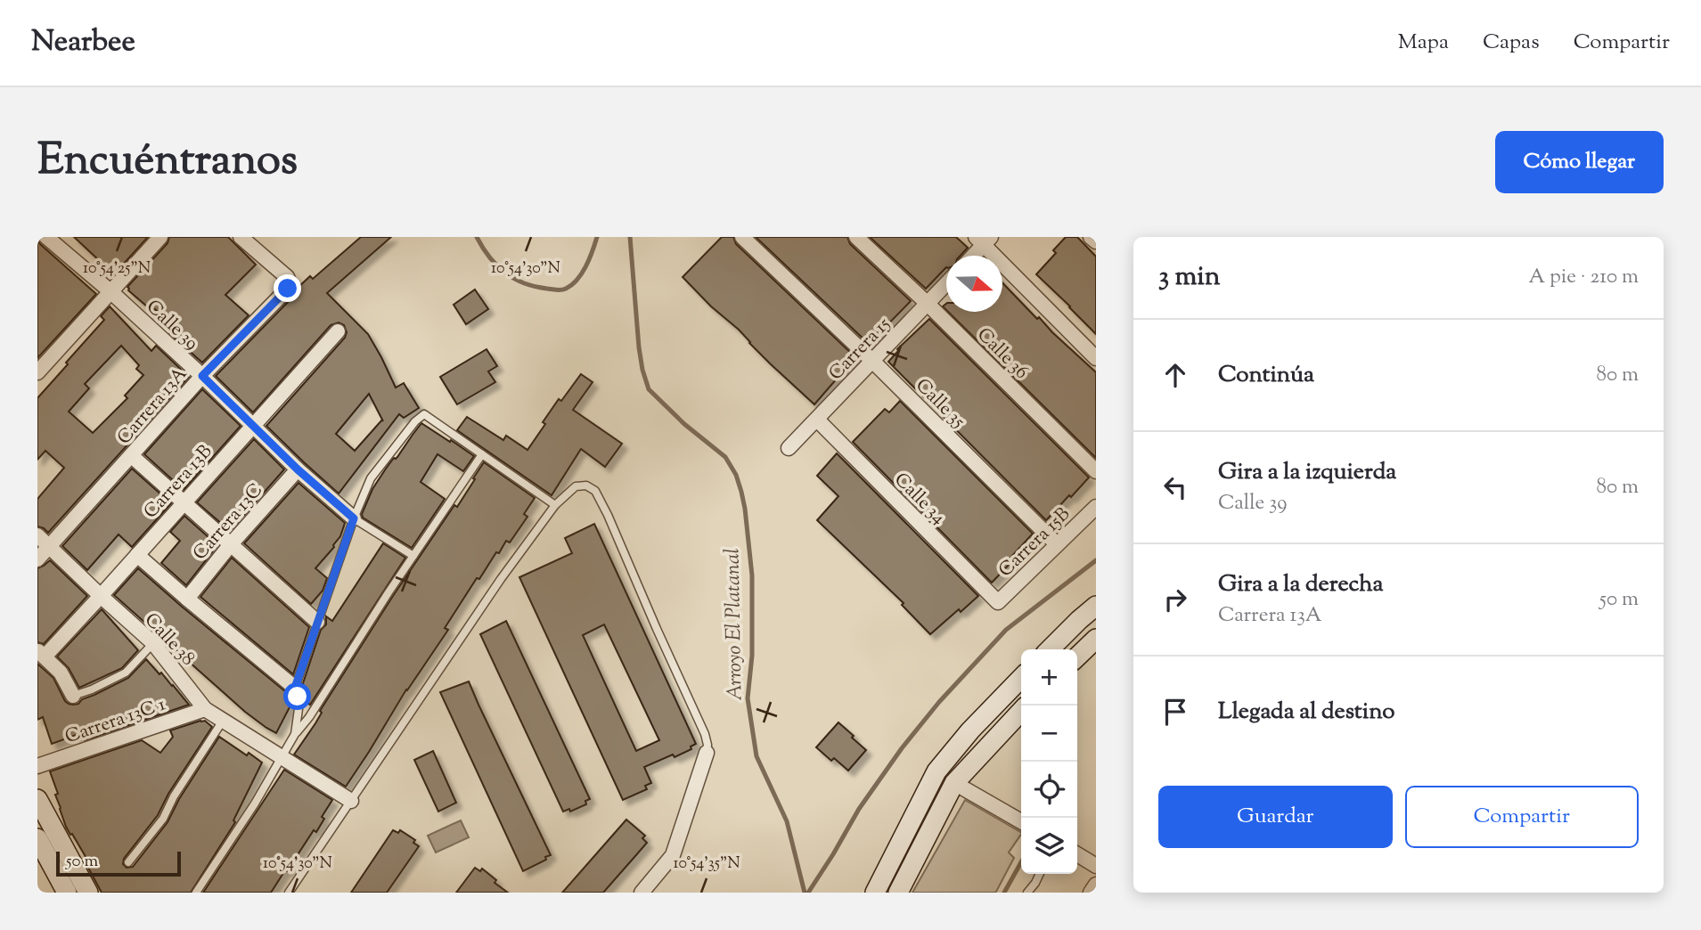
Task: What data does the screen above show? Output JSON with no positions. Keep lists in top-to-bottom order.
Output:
{
  "streets": {
    "street": [
      "Calle 39",
      "Carrera 15",
      "Calle 36",
      "Calle 35",
      "Carrera 13A",
      "Carrera 13B",
      "Calle 34",
      "Carrera 13C",
      "Carrera 15B",
      "Calle 38",
      "Carrera 13C 1"
    ]
  },
  "crossings": [
    ["Calle 39", "Carrera 13A"],
    ["Calle 39", "Carrera 13B"],
    ["Calle 39", "Carrera 13C"],
    ["Carrera 15", "Calle 36"],
    ["Carrera 15", "Calle 35"],
    ["Carrera 15", "Calle 34"],
    ["Calle 35", "Carrera 15B"],
    ["Carrera 13A", "Calle 38"],
    ["Carrera 13B", "Calle 38"],
    ["Calle 34", "Carrera 15B"],
    ["Calle 38", "Carrera 13C 1"]
  ],
  "water": ["Arroyo El Platanal"],
  "scale_bar": "50 m",
  "north": "right",
  "page": {
    "header": "Nearbee",
    "nav": ["Mapa", "Capas", "Compartir"],
    "title": "Encuéntranos",
    "buttons": [
      "Cómo llegar",
      ["Guardar", "Compartir"]
    ],
    "heading": ["3 min", "A pie · 210 m"],
    "list": [
      ["Continúa", "80 m"],
      ["Gira a la izquierda", "Calle 39", "80 m"],
      ["Gira a la derecha", "Carrera 13A", "50 m"],
      "Llegada al destino"
    ],
    "map_buttons": ["+", "−"],
    "scale": "50 m"
  },
  "coordinates": ["10°54'25\"N", "10°54'30\"N", "10°54'35\"N"]
}
